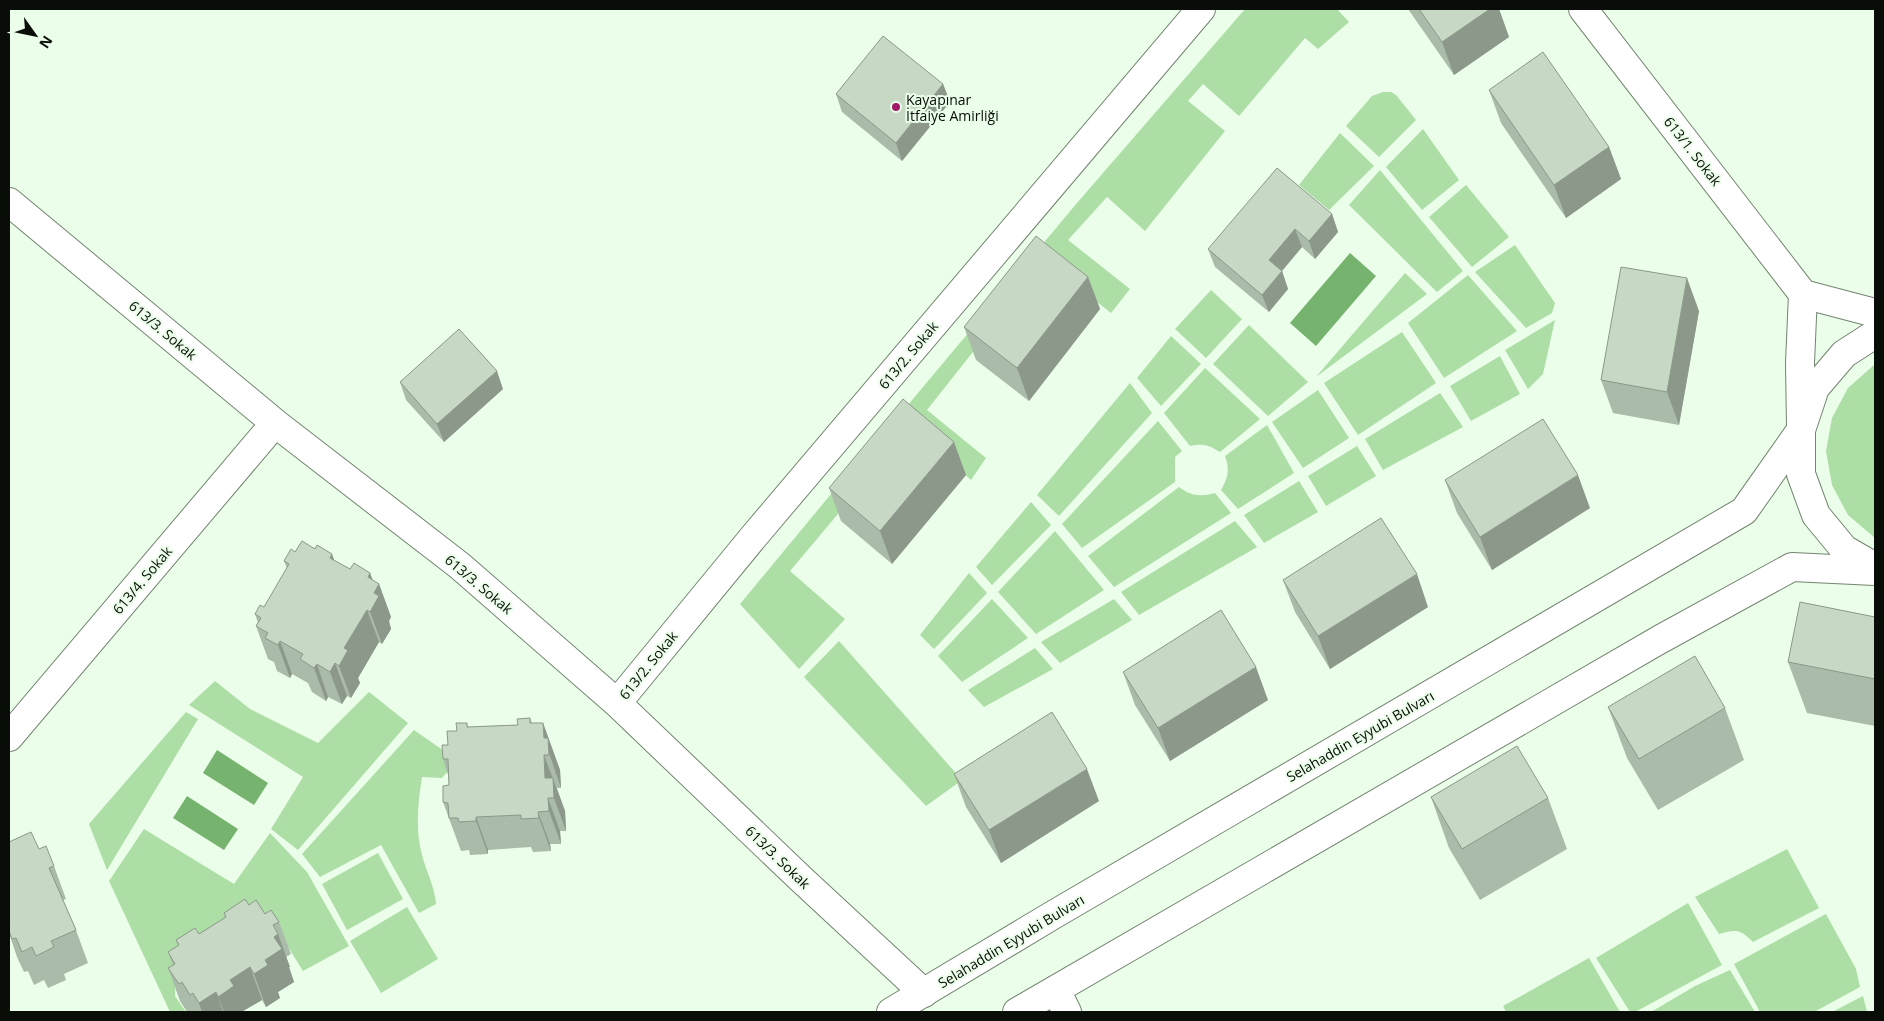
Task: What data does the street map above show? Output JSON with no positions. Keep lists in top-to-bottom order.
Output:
{
  "streets": {
    "street": [
      "613/1. Sokak",
      "613/3. Sokak",
      "613/2. Sokak",
      "613/4. Sokak",
      "Selahaddin Eyyubi Bulvarı"
    ]
  },
  "crossings": [
    ["613/3. Sokak", "613/2. Sokak"],
    ["613/3. Sokak", "613/4. Sokak"],
    ["613/3. Sokak", "Selahaddin Eyyubi Bulvarı"]
  ],
  "places": ["Kayapınar İtfaiye Amirliği"],
  "north": "bottom right"
}
